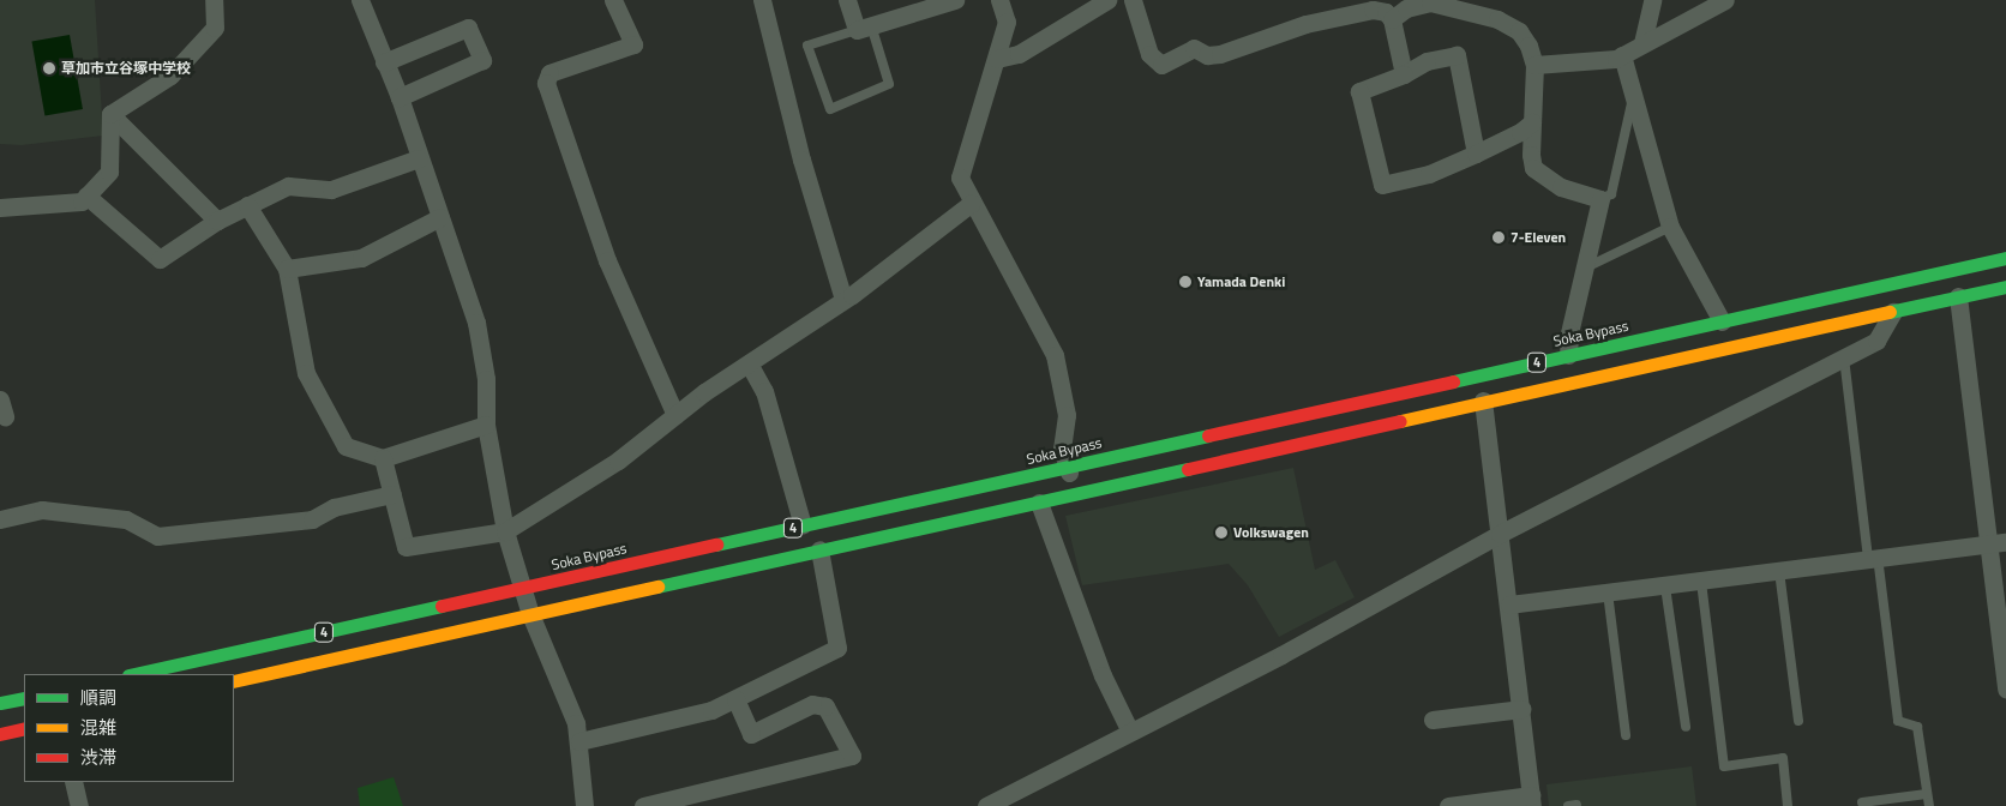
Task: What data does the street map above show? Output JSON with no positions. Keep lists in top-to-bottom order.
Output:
{
  "streets": {
    "highway": ["Soka Bypass", "4"]
  },
  "places": [
    "草加市立谷塚中学校",
    "7-Eleven",
    "Yamada Denki",
    "Volkswagen"
  ],
  "legend": ["順調", "混雑", "渋滞"]
}
